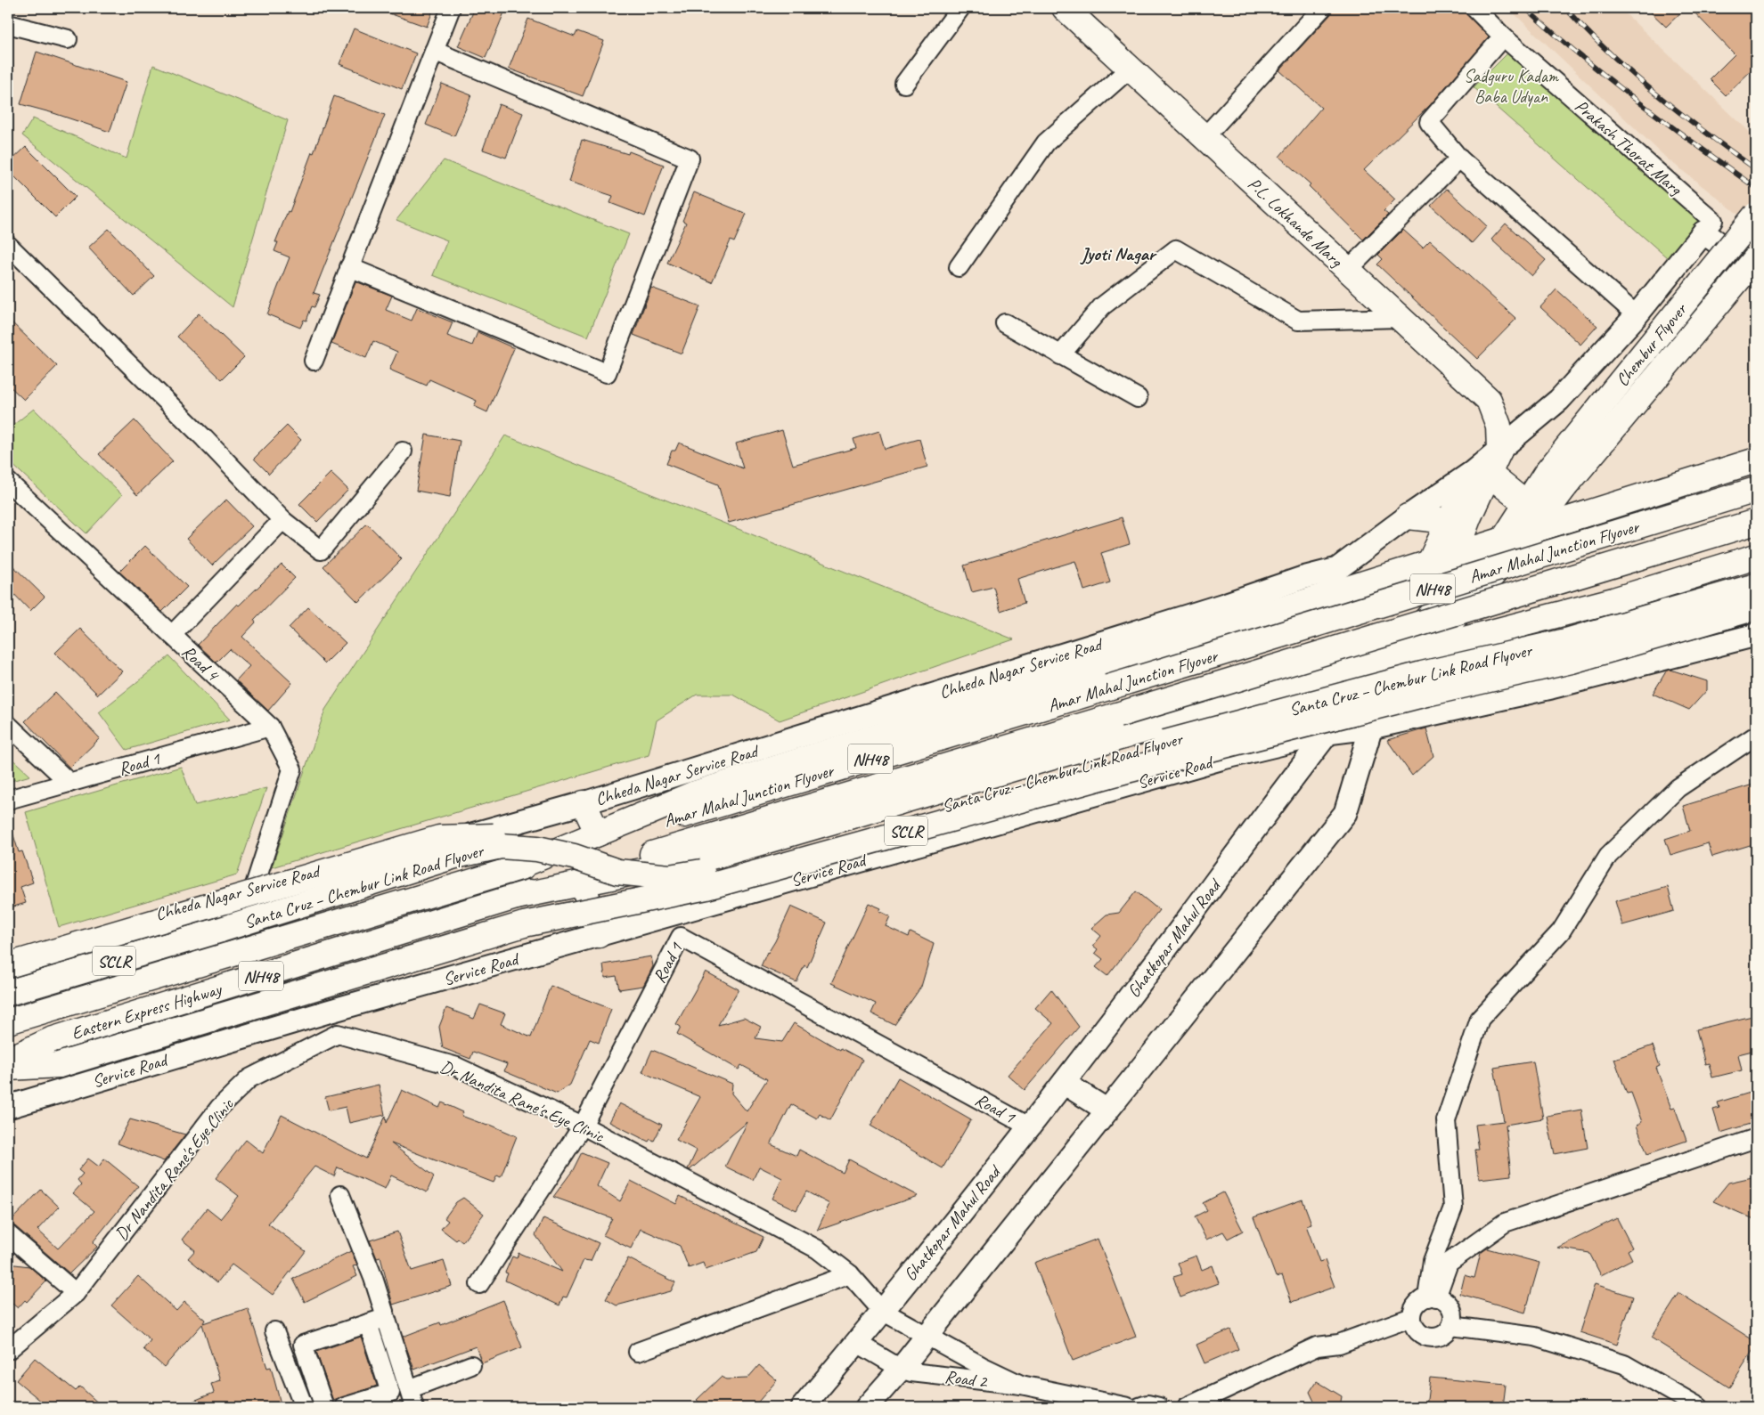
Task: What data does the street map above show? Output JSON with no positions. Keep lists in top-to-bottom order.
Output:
{
  "streets": {
    "main road": [
      "P.L. Lokhande Marg",
      "Chembur Flyover",
      "Amar Mahal Junction Flyover",
      "NH48",
      "Santa Cruz – Chembur Link Road Flyover",
      "SCLR",
      "Ghatkopar Mahul Road",
      "Eastern Express Highway"
    ],
    "street": [
      "Prakash Thorat Marg",
      "Road 4",
      "Chheda Nagar Service Road",
      "Road 1",
      "Service Road",
      "Dr Nandita Rane's Eye Clinic",
      "Road 2"
    ]
  },
  "crossings": [
    ["Prakash Thorat Marg", "P.L. Lokhande Marg"],
    ["Chembur Flyover", "Ghatkopar Mahul Road"],
    ["Amar Mahal Junction Flyover", "Eastern Express Highway"],
    ["Road 4", "Chheda Nagar Service Road"],
    ["Road 4", "Road 1"],
    ["Road 1", "Ghatkopar Mahul Road"],
    ["Road 1", "Dr Nandita Rane's Eye Clinic"],
    ["Service Road", "Ghatkopar Mahul Road"],
    ["Ghatkopar Mahul Road", "Dr Nandita Rane's Eye Clinic"],
    ["Ghatkopar Mahul Road", "Road 2"],
    ["Dr Nandita Rane's Eye Clinic", "Road 2"]
  ],
  "districts": ["Jyoti Nagar"],
  "parks": ["Sadguru Kadam Baba Udyan"]
}
